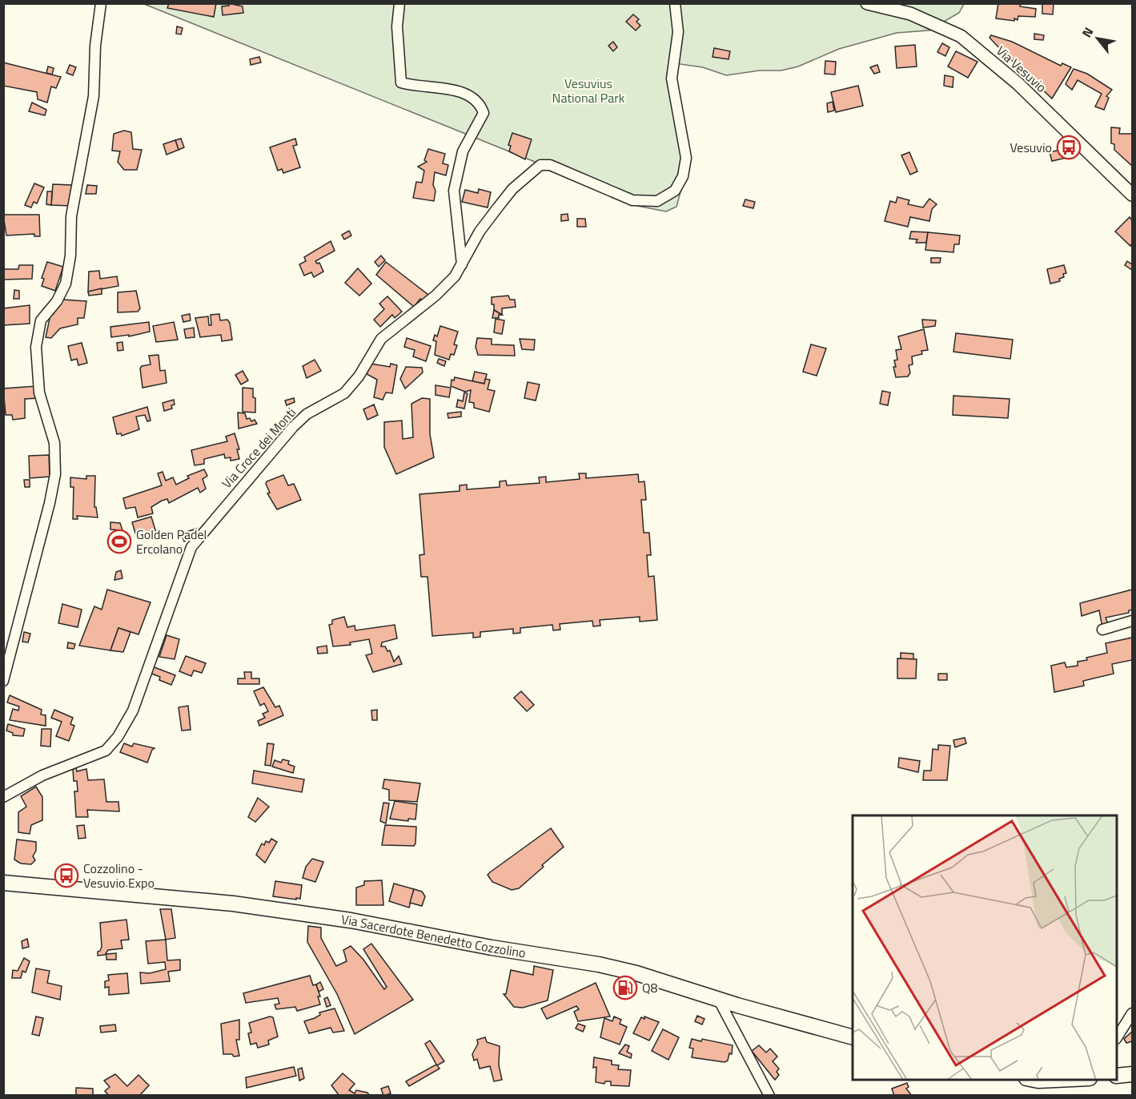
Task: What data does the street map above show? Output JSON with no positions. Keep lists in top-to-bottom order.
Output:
{
  "streets": {
    "main road": ["Via Sacerdote Benedetto Cozzolino"],
    "street": ["Via Vesuvio", "Via Croce dei Monti"]
  },
  "parks": ["Vesuvius National Park"],
  "places": {
    "bus stop": ["Vesuvio", "Cozzolino - Vesuvio Expo"],
    "sports": ["Golden Padel Ercolano"],
    "fuel station": ["Q8"]
  },
  "north": "top left"
}
